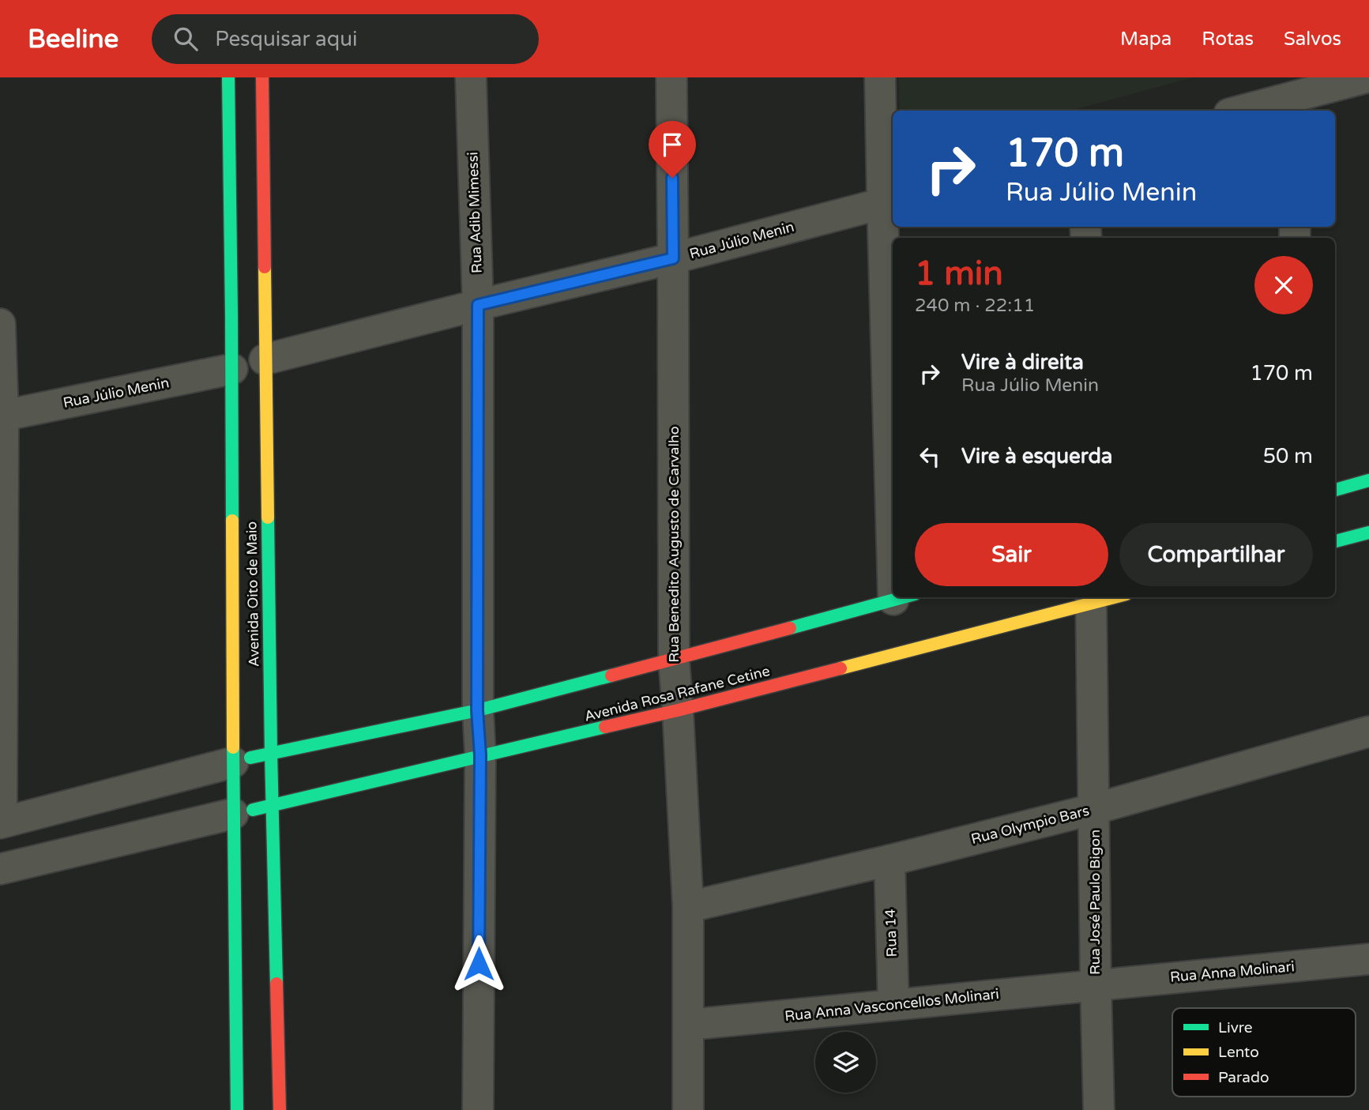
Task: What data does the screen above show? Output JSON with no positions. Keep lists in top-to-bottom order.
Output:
{
  "streets": {
    "street": [
      "Rua Adib Mimessi",
      "Rua Júlio Menin",
      "Rua Benedito Augusto de Carvalho",
      "Avenida Oito de Maio",
      "Avenida Rosa Rafane Cetine",
      "Rua Olympio Bars",
      "Rua José Paulo Bigon",
      "Rua 14",
      "Rua Anna Molinari",
      "Rua Anna Vasconcellos Molinari"
    ]
  },
  "crossings": [
    ["Rua Adib Mimessi", "Rua Júlio Menin"],
    ["Rua Adib Mimessi", "Avenida Rosa Rafane Cetine"],
    ["Rua Júlio Menin", "Rua Benedito Augusto de Carvalho"],
    ["Rua Júlio Menin", "Avenida Oito de Maio"],
    ["Rua Benedito Augusto de Carvalho", "Avenida Rosa Rafane Cetine"],
    ["Rua Benedito Augusto de Carvalho", "Rua Olympio Bars"],
    ["Rua Benedito Augusto de Carvalho", "Rua Anna Vasconcellos Molinari"],
    ["Avenida Oito de Maio", "Avenida Rosa Rafane Cetine"],
    ["Avenida Rosa Rafane Cetine", "Rua José Paulo Bigon"],
    ["Rua Olympio Bars", "Rua José Paulo Bigon"],
    ["Rua Olympio Bars", "Rua 14"],
    ["Rua José Paulo Bigon", "Rua Anna Molinari"],
    ["Rua José Paulo Bigon", "Rua Anna Vasconcellos Molinari"],
    ["Rua 14", "Rua Anna Vasconcellos Molinari"],
    ["Rua Anna Molinari", "Rua Anna Vasconcellos Molinari"]
  ],
  "legend": ["Livre", "Lento", "Parado"],
  "page": {
    "header": "Beeline",
    "search": "Pesquisar aqui",
    "nav": ["Mapa", "Rotas", "Salvos"],
    "turn": ["170 m", "Rua Júlio Menin"],
    "heading": ["1 min", "240 m · 22:11"],
    "list": [
      {
        "name": "Vire à direita",
        "note": "Rua Júlio Menin",
        "value": "170 m"
      },
      {
        "name": "Vire à esquerda",
        "value": "50 m"
      }
    ],
    "buttons": ["Sair", "Compartilhar"]
  }
}
